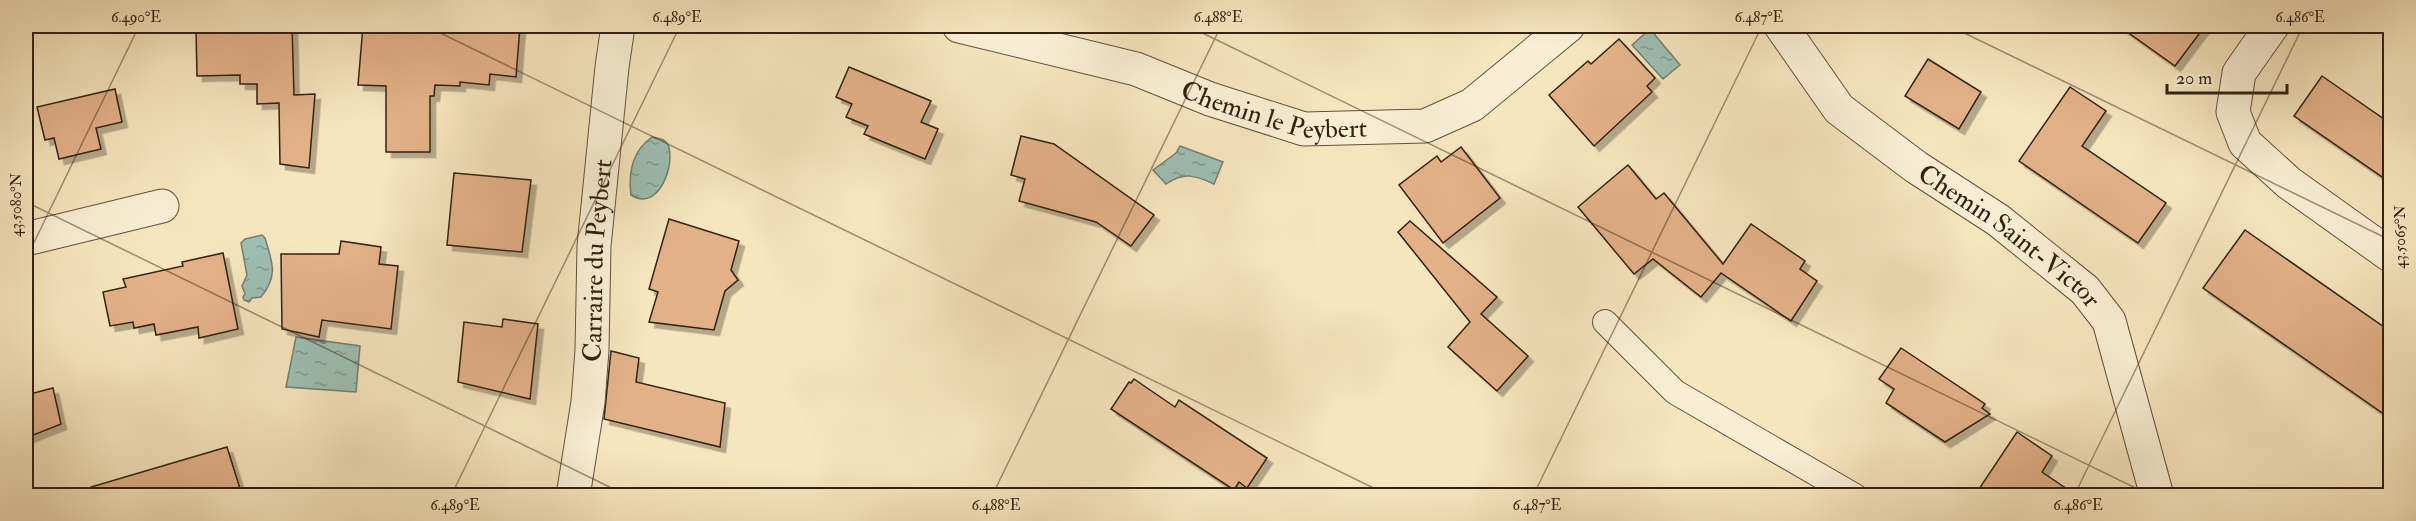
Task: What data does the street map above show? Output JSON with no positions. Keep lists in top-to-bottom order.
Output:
{
  "streets": {
    "street": ["Chemin le Peybert", "Chemin Saint-Victor", "Carraire du Peybert"]
  },
  "scale_bar": "20 m",
  "coordinates": [
    "6.490°E",
    "6.489°E",
    "6.488°E",
    "6.487°E",
    "6.486°E",
    "43.5080°N",
    "43.5065°N"
  ]
}
